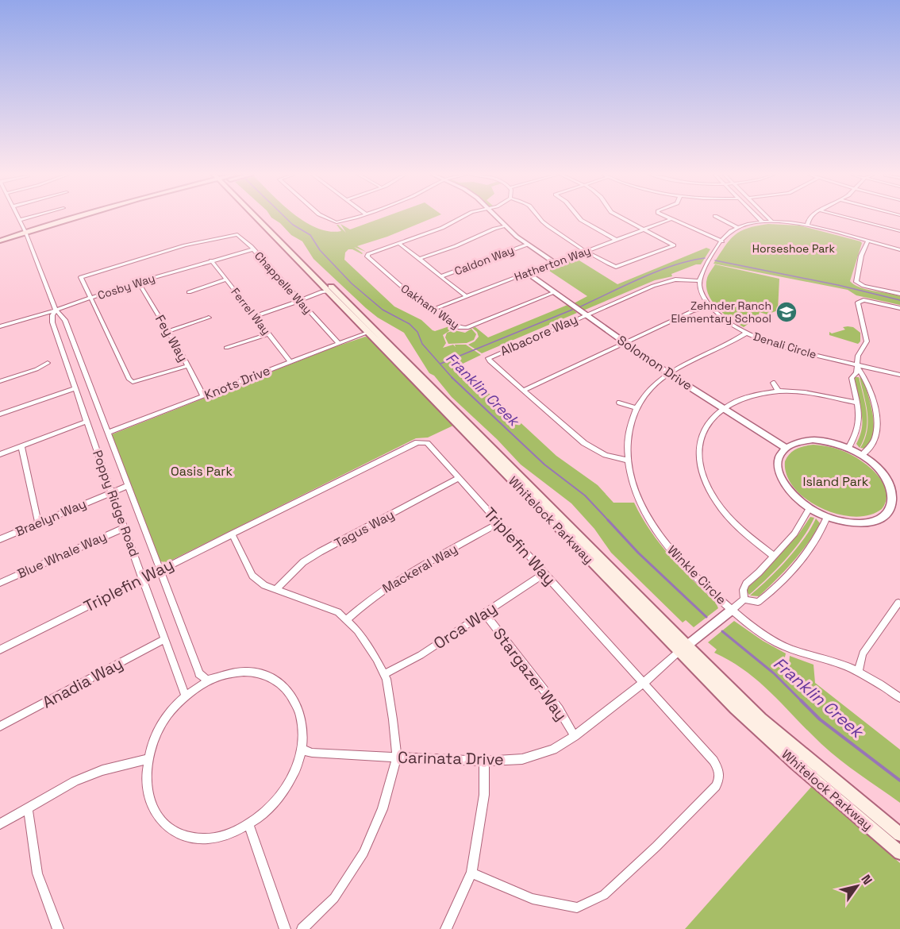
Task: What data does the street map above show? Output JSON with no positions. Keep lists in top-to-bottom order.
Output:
{
  "streets": {
    "main road": ["Whitelock Parkway"],
    "street": [
      "Caldon Way",
      "Hatherton Way",
      "Chappelle Way",
      "Cosby Way",
      "Oakham Way",
      "Ferrel Way",
      "Albacore Way",
      "Fey Way",
      "Denali Circle",
      "Solomon Drive",
      "Knots Drive",
      "Poppy Ridge Road",
      "Braelyn Way",
      "Tagus Way",
      "Triplefin Way",
      "Blue Whale Way",
      "Mackeral Way",
      "Winkle Circle",
      "Orca Way",
      "Stargazer Way",
      "Anadia Way",
      "Carinata Drive"
    ]
  },
  "crossings": [
    ["Hatherton Way", "Oakham Way"],
    ["Hatherton Way", "Solomon Drive"],
    ["Chappelle Way", "Cosby Way"],
    ["Chappelle Way", "Knots Drive"],
    ["Cosby Way", "Ferrel Way"],
    ["Cosby Way", "Fey Way"],
    ["Cosby Way", "Poppy Ridge Road"],
    ["Oakham Way", "Solomon Drive"],
    ["Ferrel Way", "Knots Drive"],
    ["Albacore Way", "Denali Circle"],
    ["Albacore Way", "Solomon Drive"],
    ["Albacore Way", "Winkle Circle"],
    ["Fey Way", "Knots Drive"],
    ["Denali Circle", "Winkle Circle"],
    ["Solomon Drive", "Winkle Circle"],
    ["Knots Drive", "Poppy Ridge Road"],
    ["Knots Drive", "Whitelock Parkway"],
    ["Poppy Ridge Road", "Braelyn Way"],
    ["Poppy Ridge Road", "Triplefin Way"],
    ["Poppy Ridge Road", "Blue Whale Way"],
    ["Poppy Ridge Road", "Anadia Way"],
    ["Poppy Ridge Road", "Carinata Drive"],
    ["Whitelock Parkway", "Carinata Drive"],
    ["Tagus Way", "Triplefin Way"],
    ["Triplefin Way", "Mackeral Way"],
    ["Triplefin Way", "Orca Way"],
    ["Triplefin Way", "Carinata Drive"],
    ["Orca Way", "Stargazer Way"],
    ["Stargazer Way", "Carinata Drive"]
  ],
  "water": ["Franklin Creek"],
  "parks": ["Horseshoe Park", "Oasis Park", "Island Park"],
  "places": {
    "school or university": ["Zehnder Ranch Elementary School"]
  },
  "north": "top right"
}
